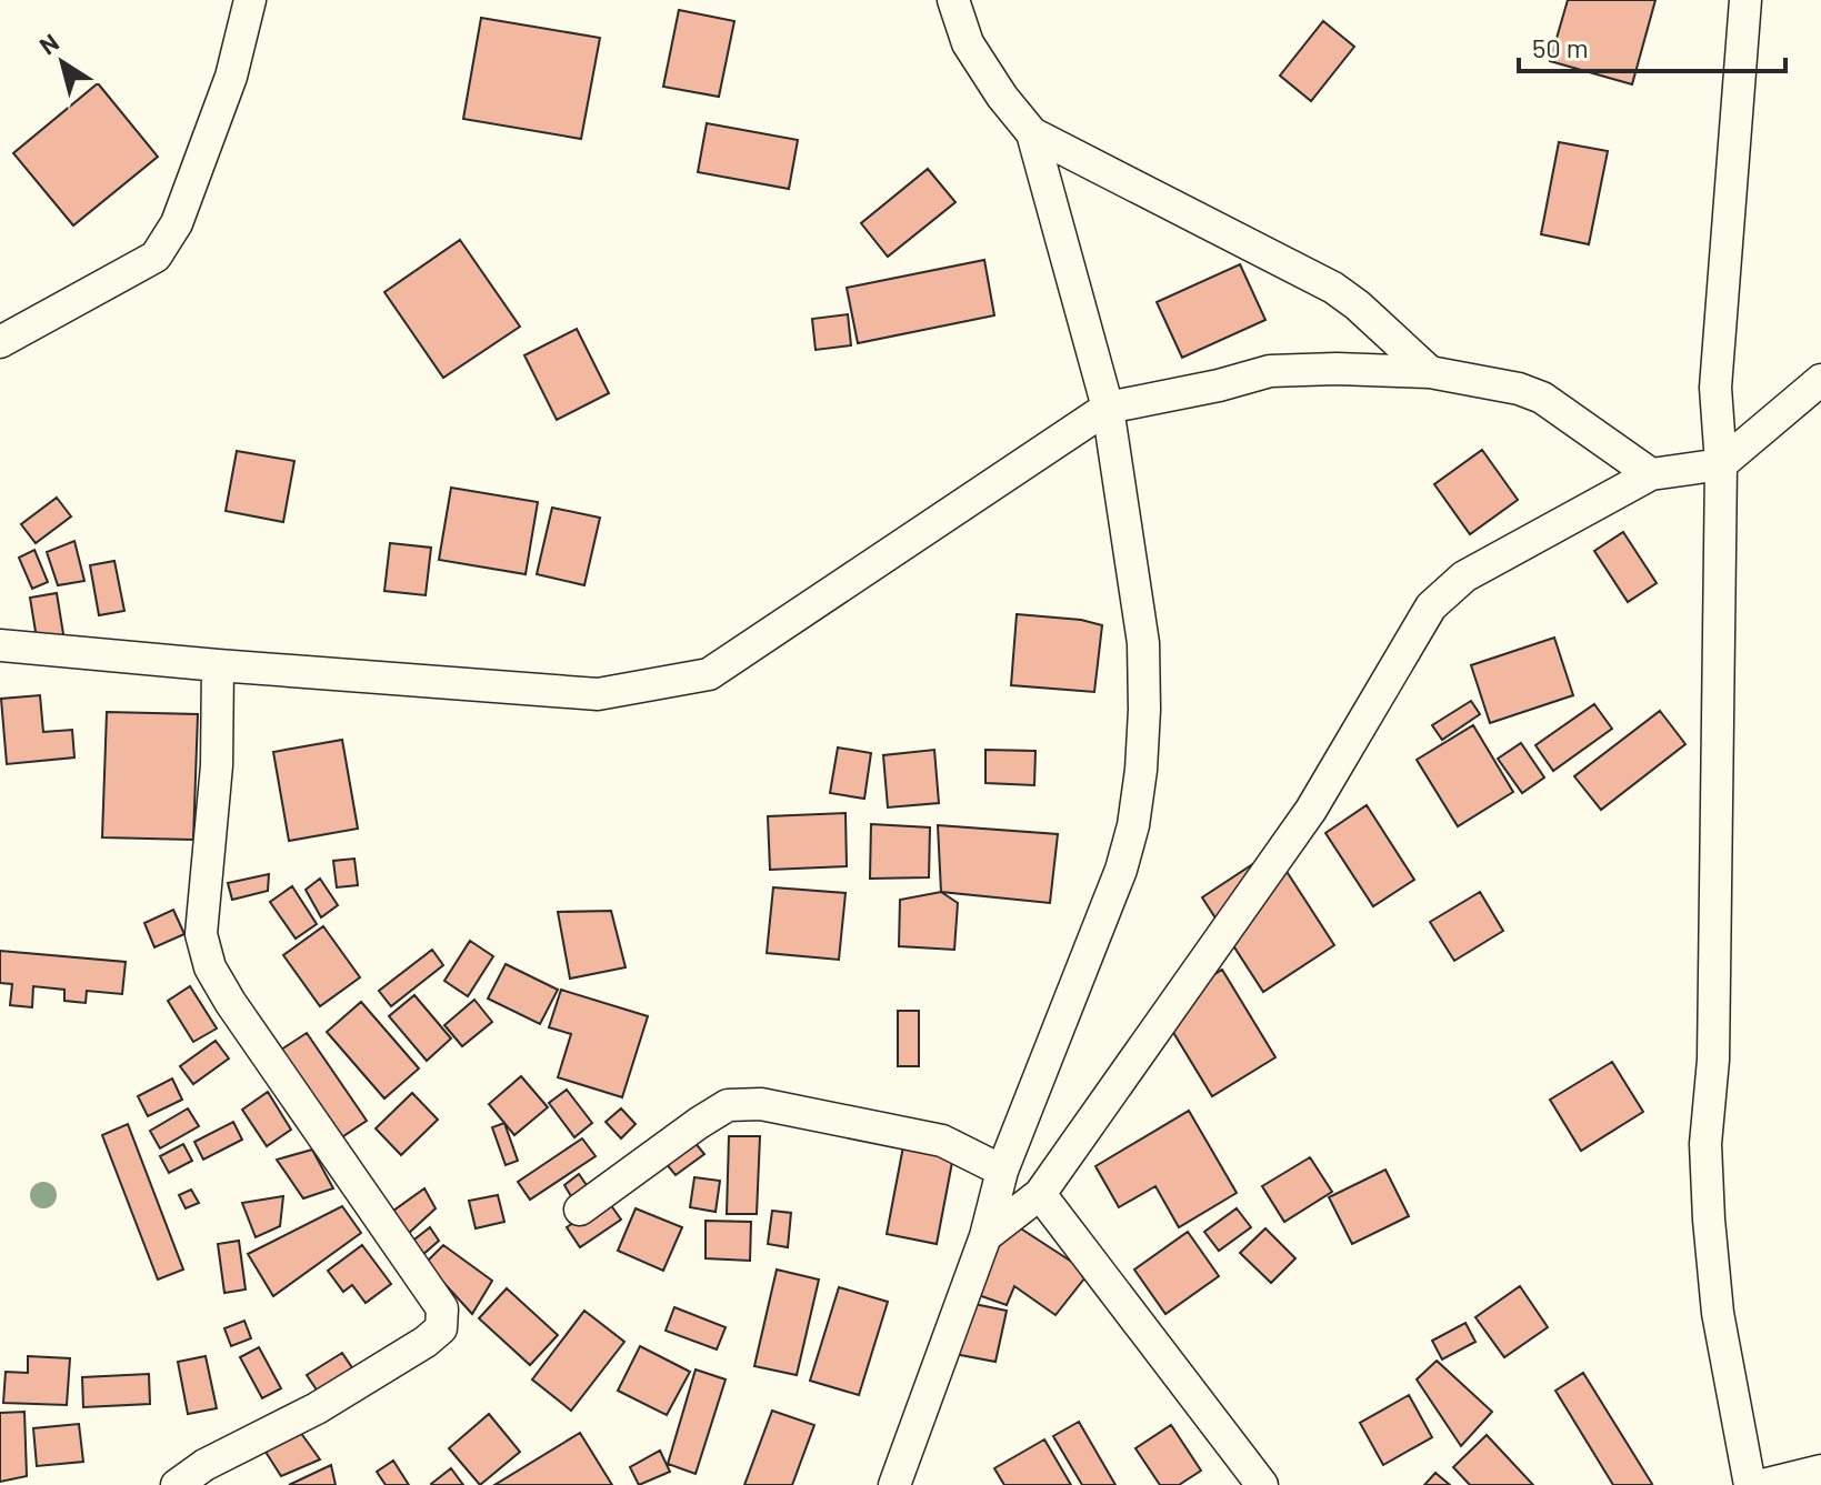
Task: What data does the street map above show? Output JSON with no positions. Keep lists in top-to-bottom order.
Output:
{
  "scale_bar": "50 m",
  "north": "top left"
}
